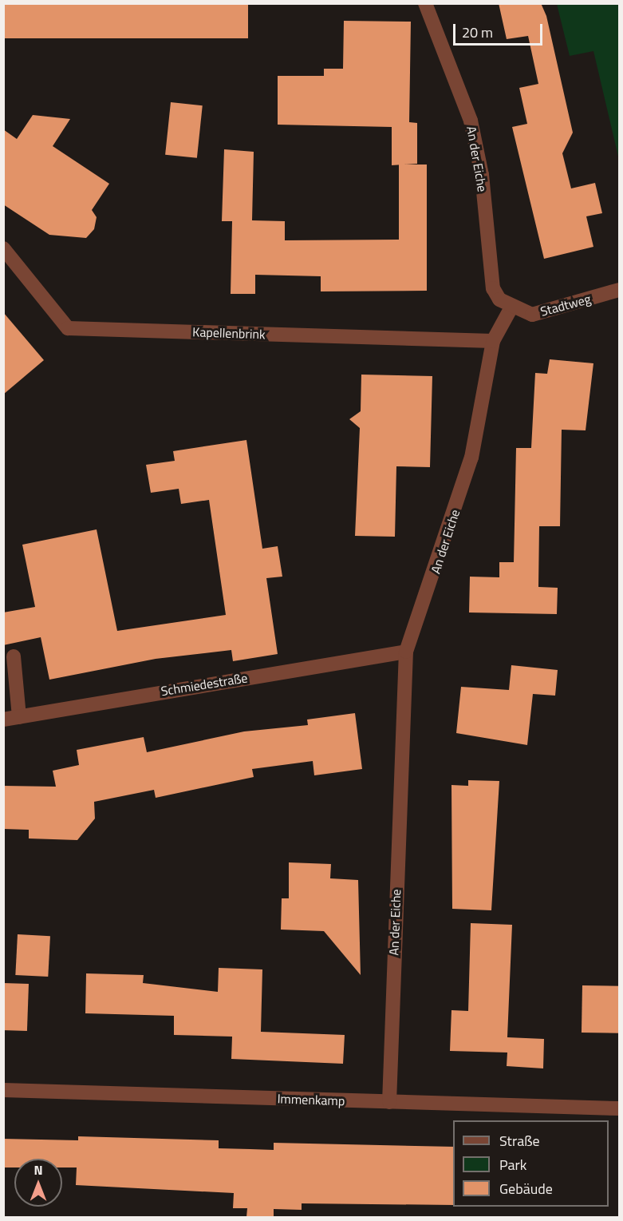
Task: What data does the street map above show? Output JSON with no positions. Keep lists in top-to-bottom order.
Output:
{
  "streets": {
    "street": [
      "An der Eiche",
      "Stadtweg",
      "Kapellenbrink",
      "Schmiedestraße",
      "Immenkamp"
    ]
  },
  "crossings": [
    ["An der Eiche", "Stadtweg"],
    ["An der Eiche", "Kapellenbrink"],
    ["An der Eiche", "Schmiedestraße"],
    ["An der Eiche", "Immenkamp"]
  ],
  "legend": ["Straße", "Park", "Gebäude"],
  "scale_bar": "20 m",
  "north": "top"
}
